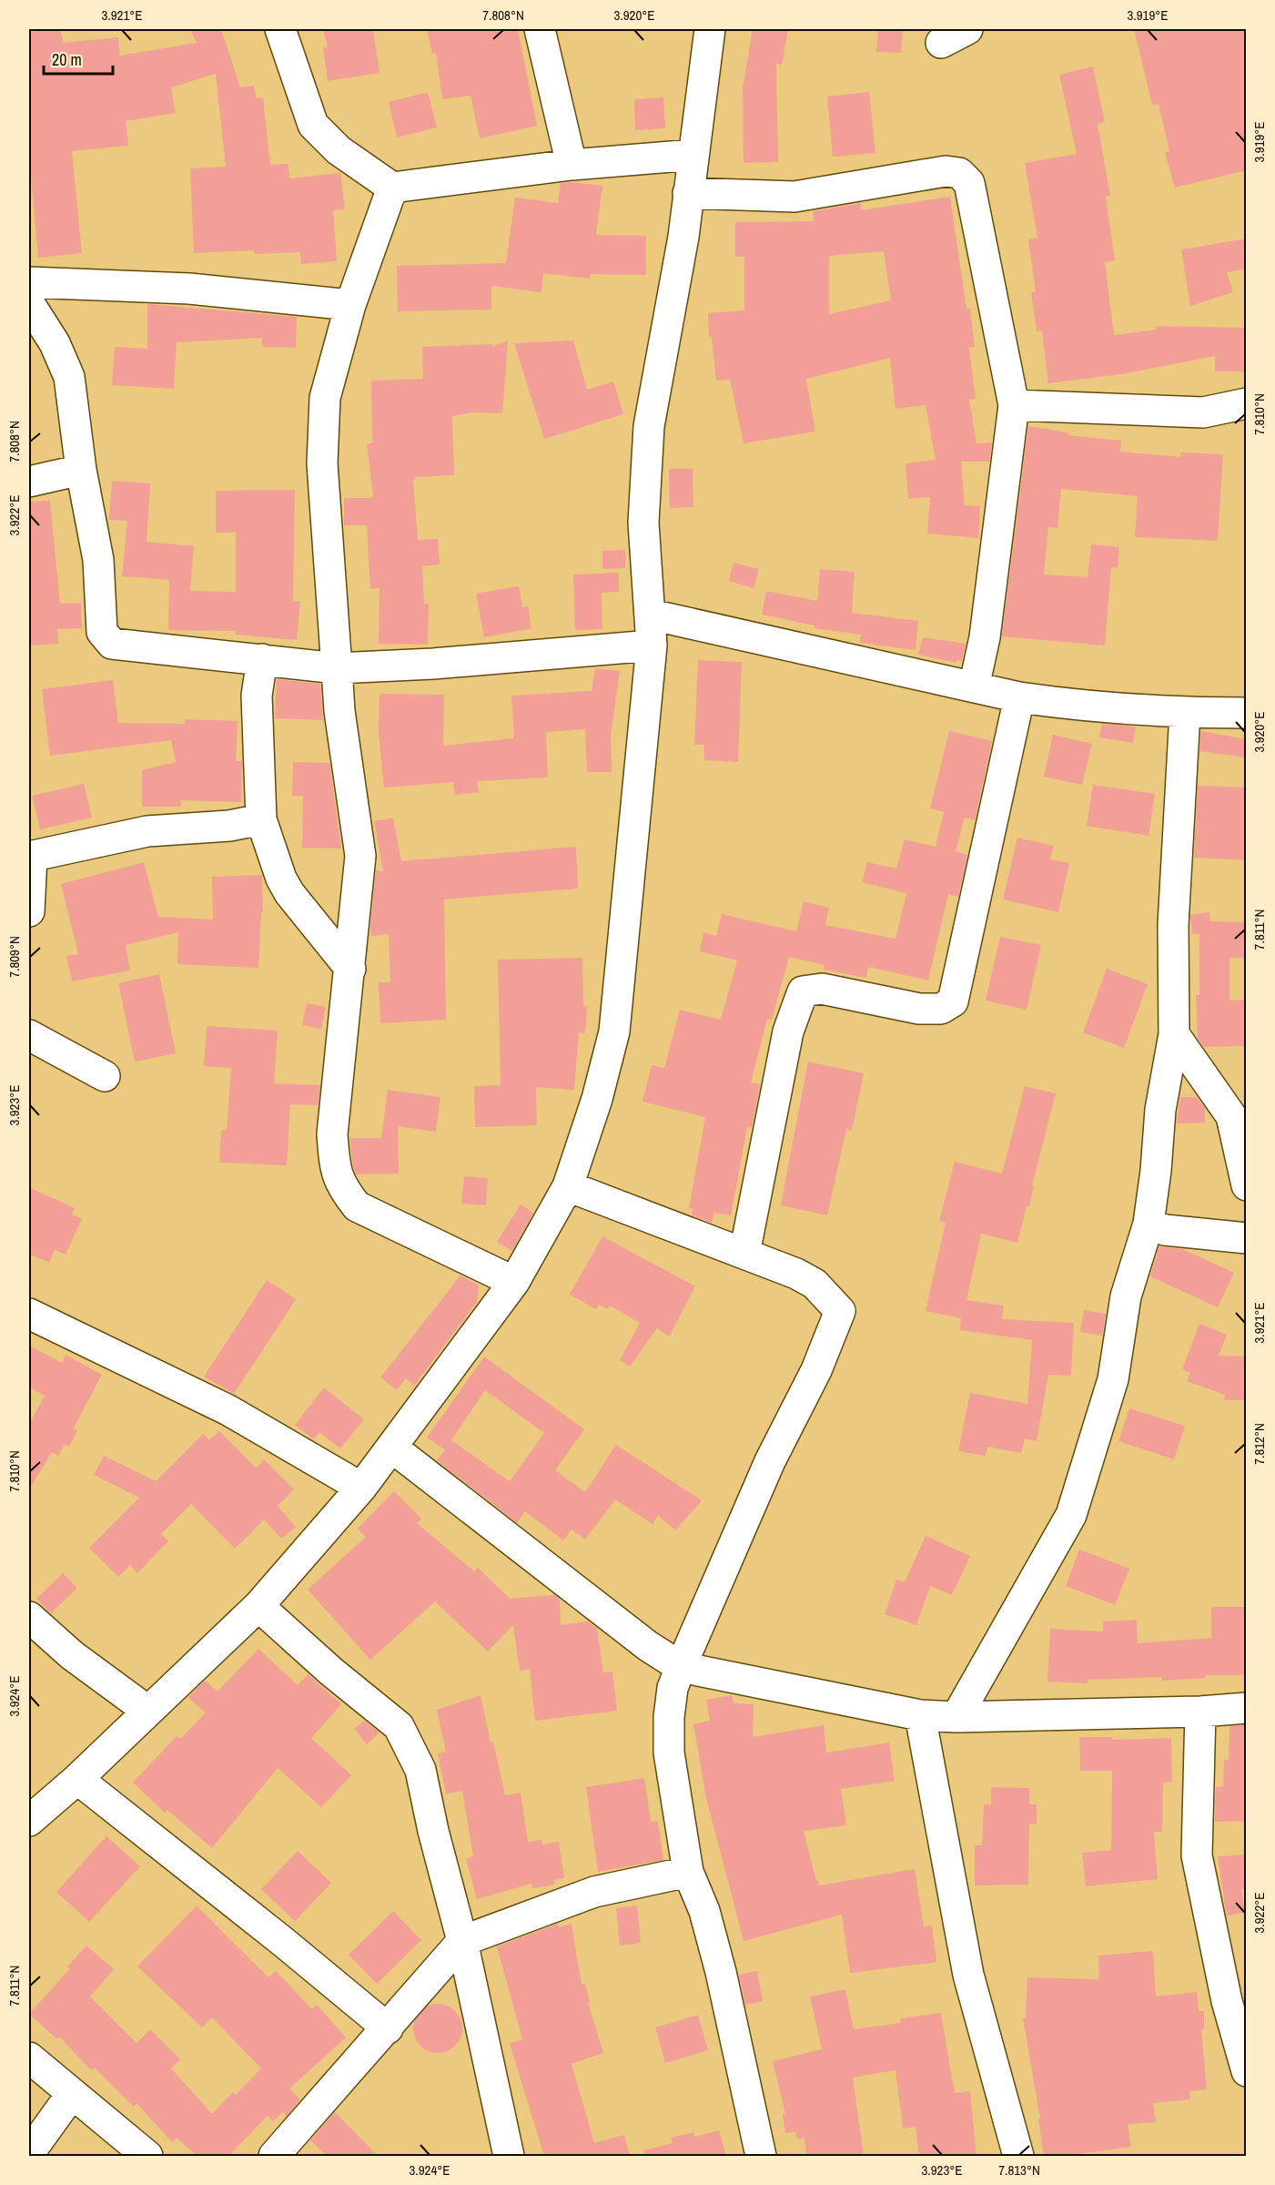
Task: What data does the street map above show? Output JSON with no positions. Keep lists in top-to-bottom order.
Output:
{
  "scale_bar": "20 m",
  "coordinates": [
    "3.921°E",
    "7.808°N",
    "3.920°E",
    "3.919°E",
    "7.810°N",
    "3.922°E",
    "7.811°N",
    "7.809°N",
    "3.923°E",
    "7.812°N",
    "3.924°E",
    "7.813°N"
  ]
}
